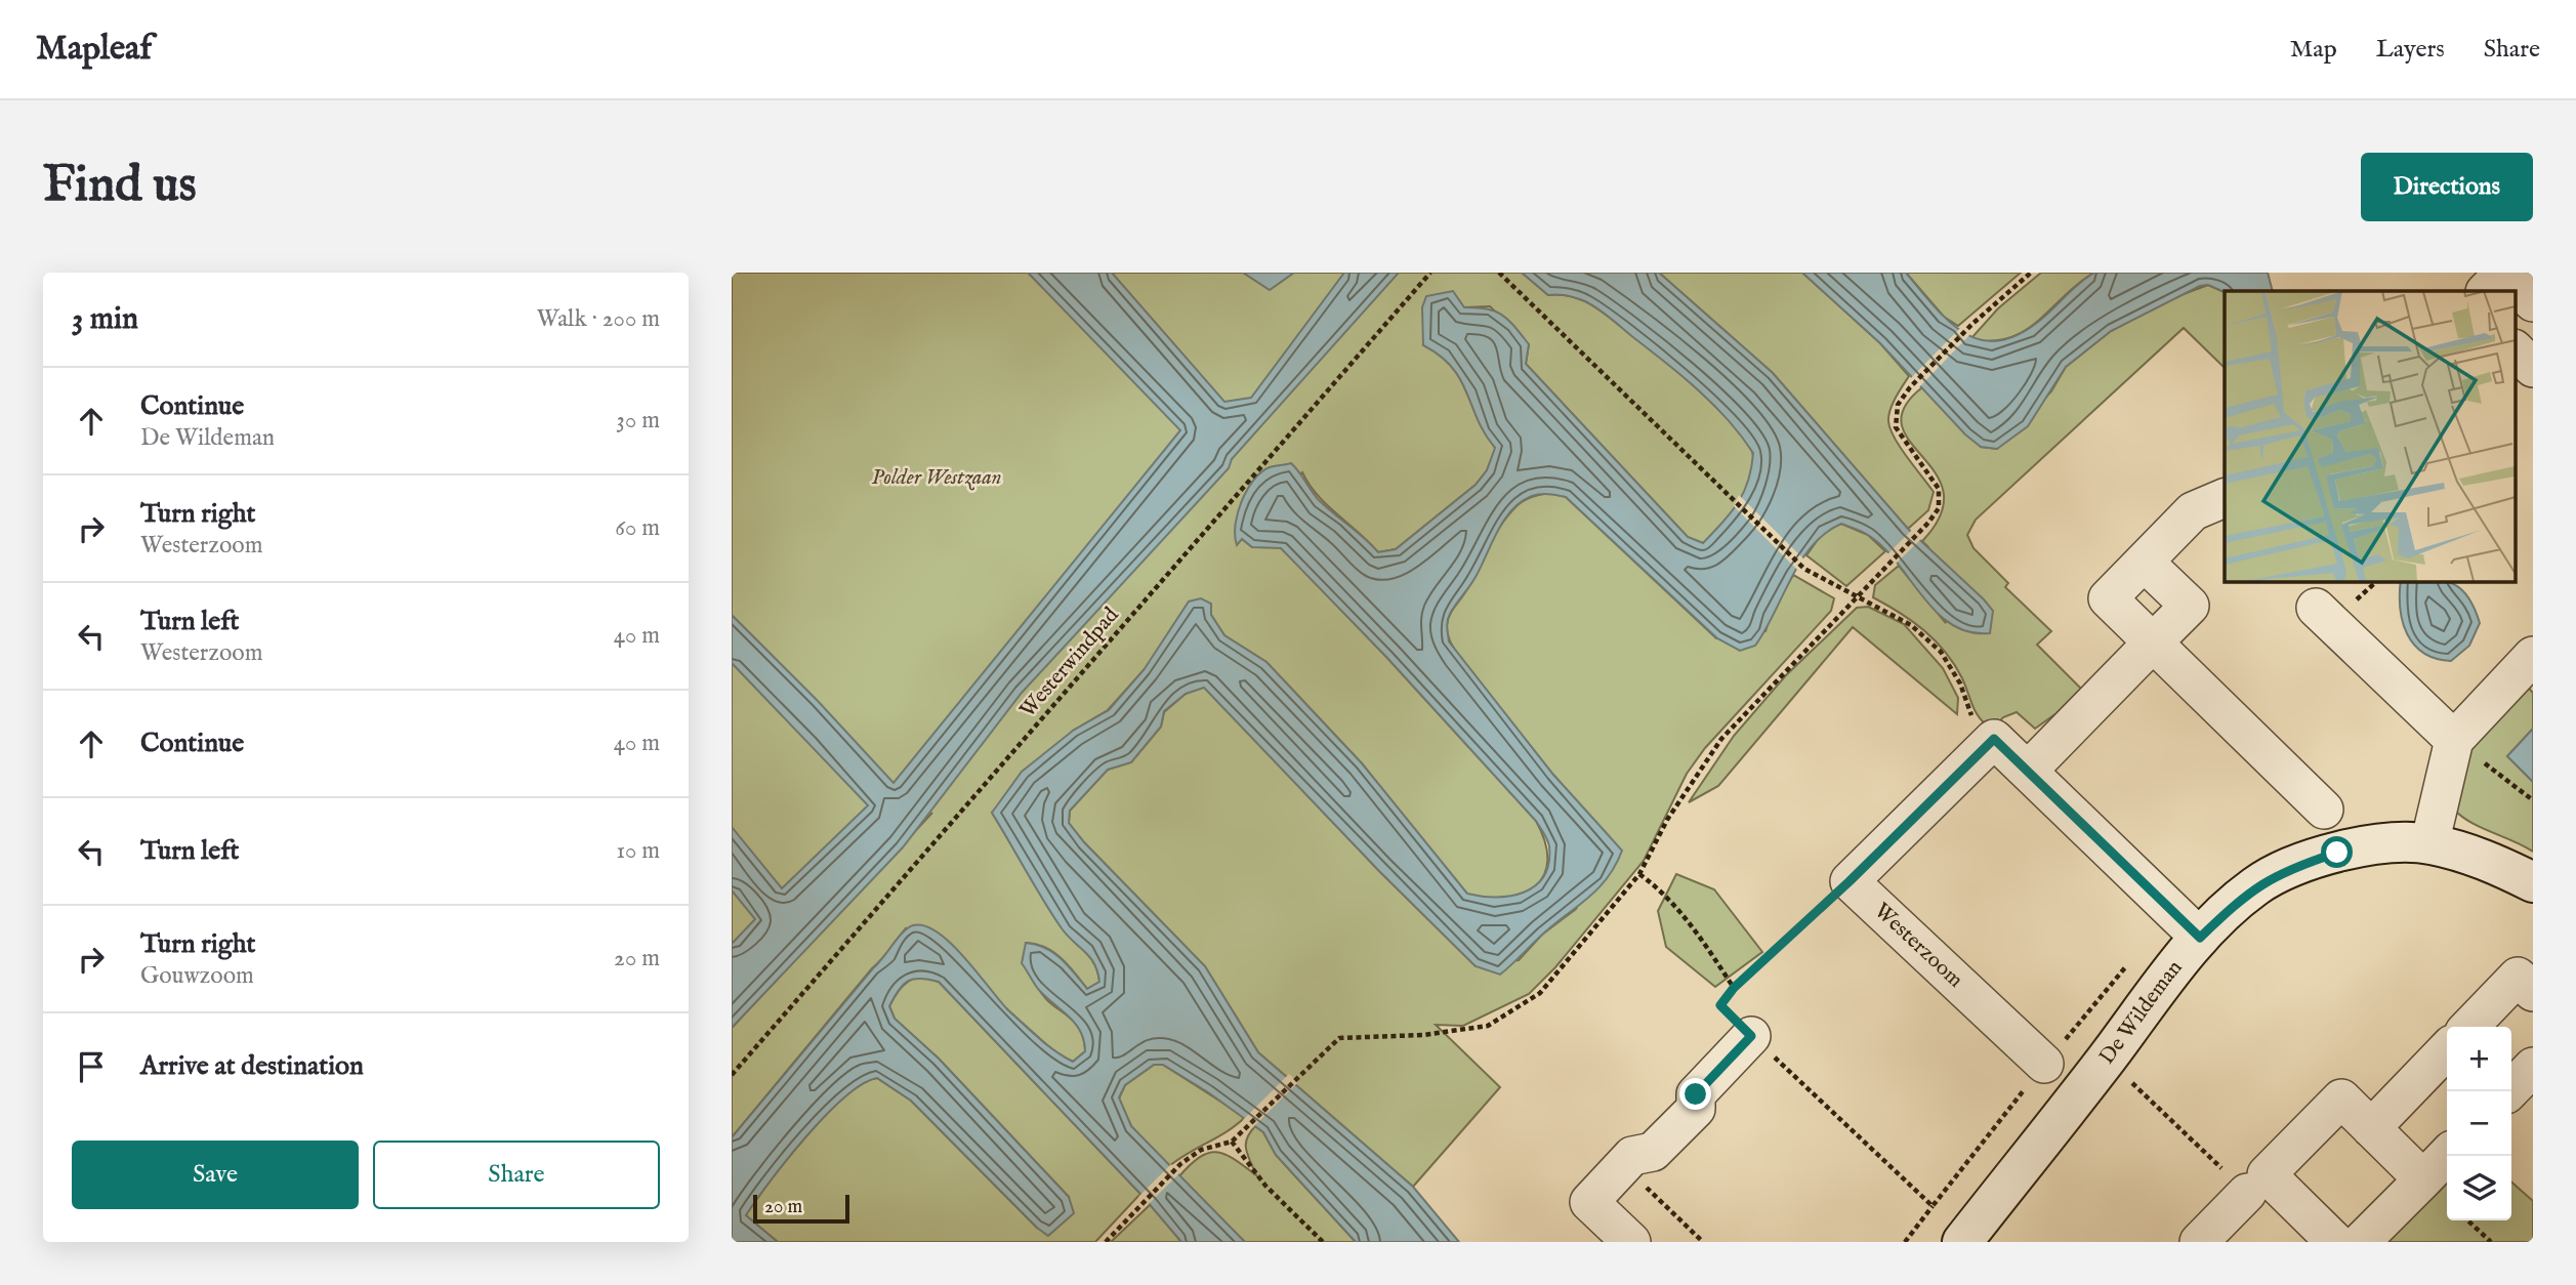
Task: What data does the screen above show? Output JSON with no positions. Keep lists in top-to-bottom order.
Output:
{
  "streets": {
    "street": ["Westerzoom", "De Wildeman"],
    "path": ["Westerwindpad"]
  },
  "parks": ["Polder Westzaan"],
  "scale_bar": "20 m",
  "page": {
    "header": "Mapleaf",
    "nav": ["Map", "Layers", "Share"],
    "buttons": [
      "Directions",
      ["Save", "Share"]
    ],
    "title": "Find us",
    "heading": ["3 min", "Walk · 200 m"],
    "list": [
      ["Continue", "De Wildeman", "30 m"],
      ["Turn right", "Westerzoom", "60 m"],
      ["Turn left", "Westerzoom", "40 m"],
      ["Continue", "40 m"],
      ["Turn left", "10 m"],
      ["Turn right", "Gouwzoom", "20 m"],
      "Arrive at destination"
    ],
    "map_buttons": ["+", "−"],
    "scale": "20 m"
  }
}
